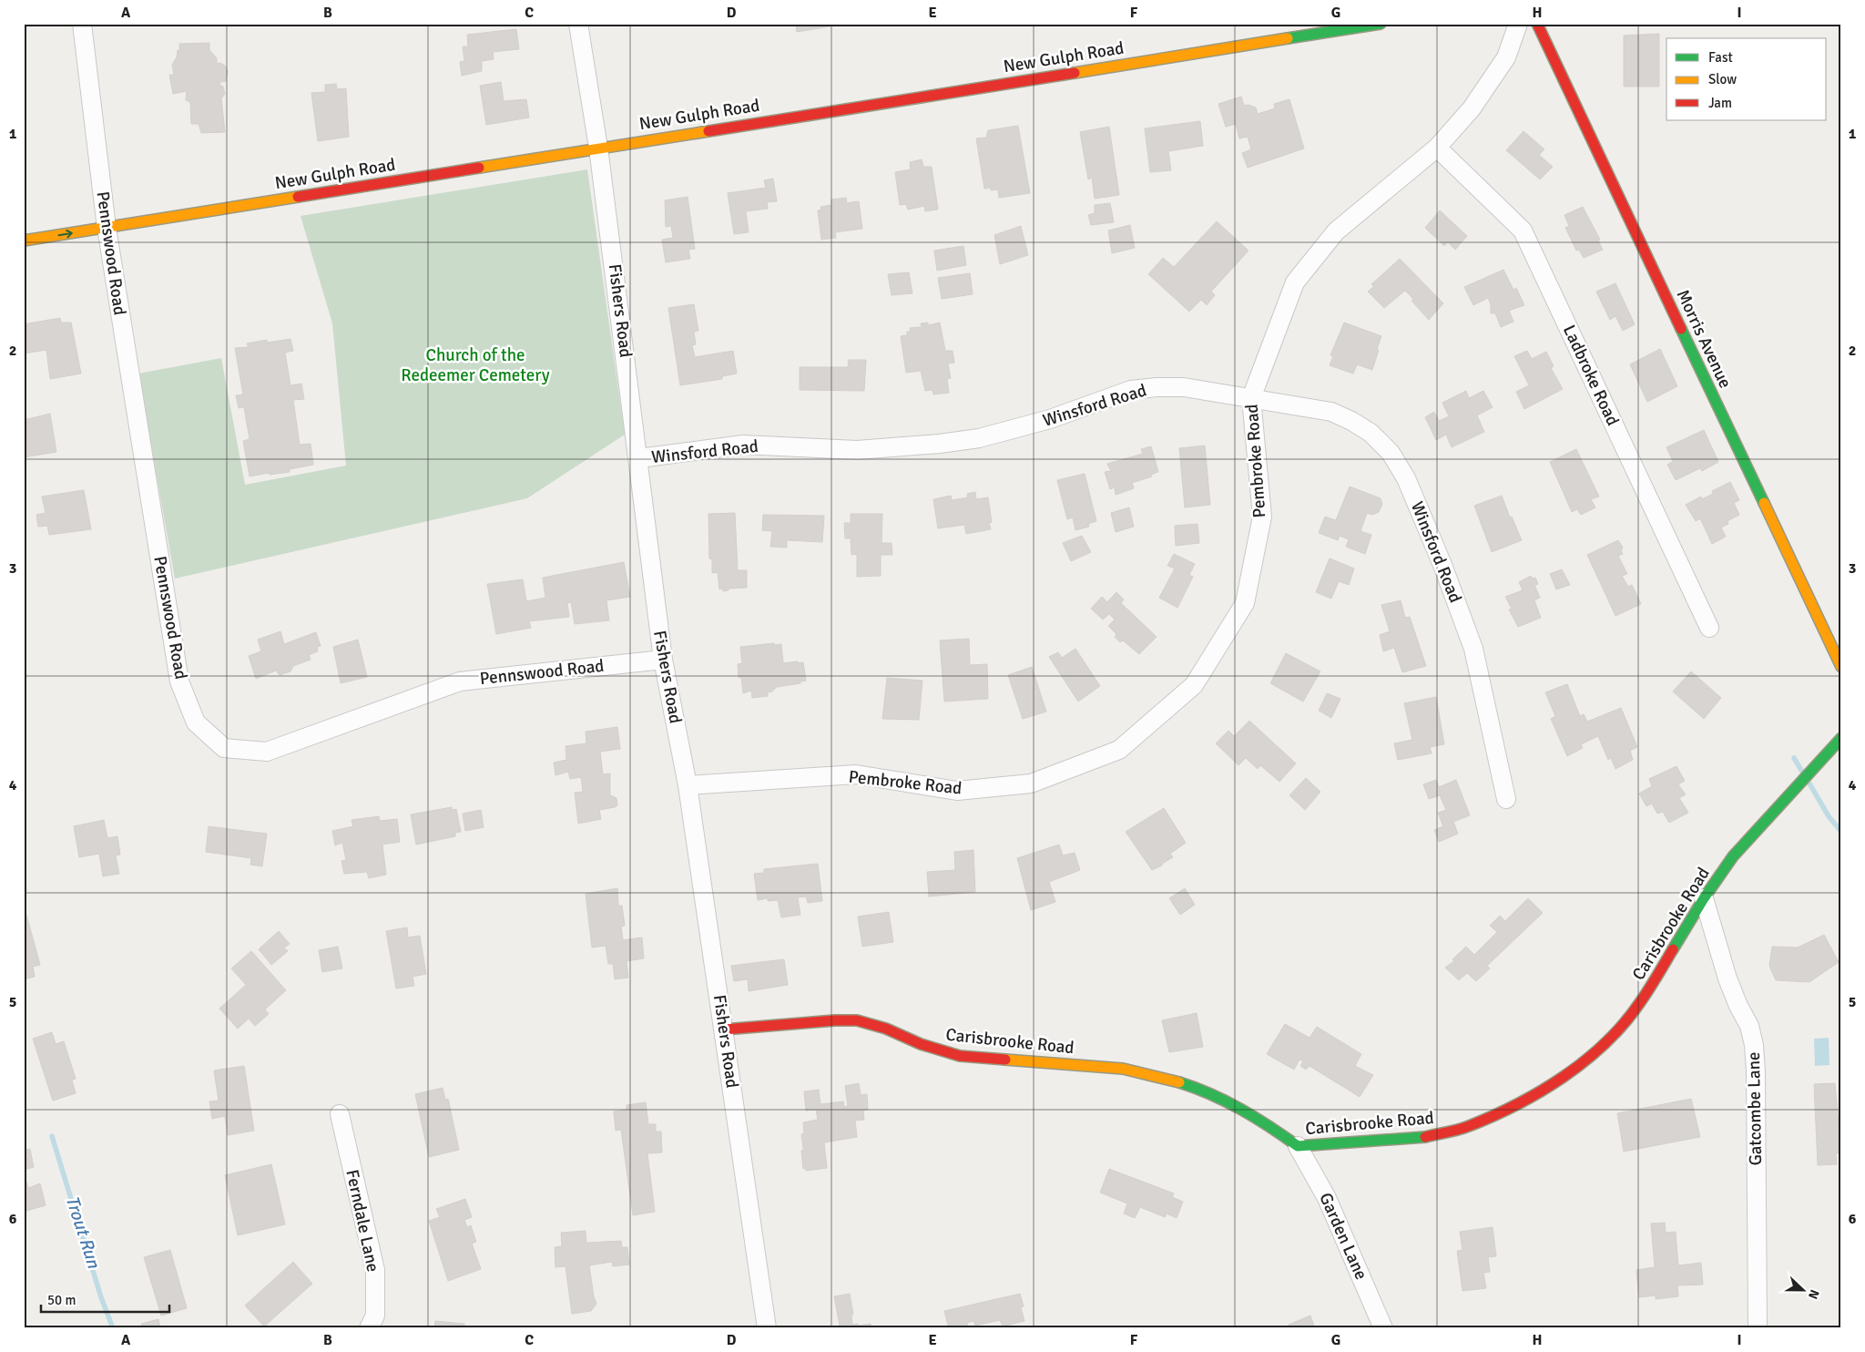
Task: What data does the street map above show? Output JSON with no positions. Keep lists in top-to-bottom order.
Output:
{
  "streets": {
    "street": [
      "New Gulph Road",
      "Pennswood Road",
      "Fishers Road",
      "Morris Avenue",
      "Ladbroke Road",
      "Winsford Road",
      "Pembroke Road",
      "Carisbrooke Road",
      "Gatcombe Lane",
      "Ferndale Lane",
      "Garden Lane"
    ]
  },
  "crossings": [
    ["New Gulph Road", "Pennswood Road"],
    ["New Gulph Road", "Fishers Road"],
    ["Pennswood Road", "Fishers Road"],
    ["Fishers Road", "Winsford Road"],
    ["Fishers Road", "Pembroke Road"],
    ["Fishers Road", "Carisbrooke Road"],
    ["Ladbroke Road", "Pembroke Road"],
    ["Winsford Road", "Pembroke Road"],
    ["Carisbrooke Road", "Gatcombe Lane"],
    ["Carisbrooke Road", "Garden Lane"]
  ],
  "water": ["Trout Run"],
  "parks": ["Church of the Redeemer Cemetery"],
  "legend": ["Fast", "Slow", "Jam"],
  "scale_bar": "50 m",
  "north": "right",
  "grid": {
    "columns": [
      "A",
      "B",
      "C",
      "D",
      "E",
      "F",
      "G",
      "H",
      "I"
    ],
    "rows": [
      "1",
      "2",
      "3",
      "4",
      "5",
      "6"
    ]
  }
}
